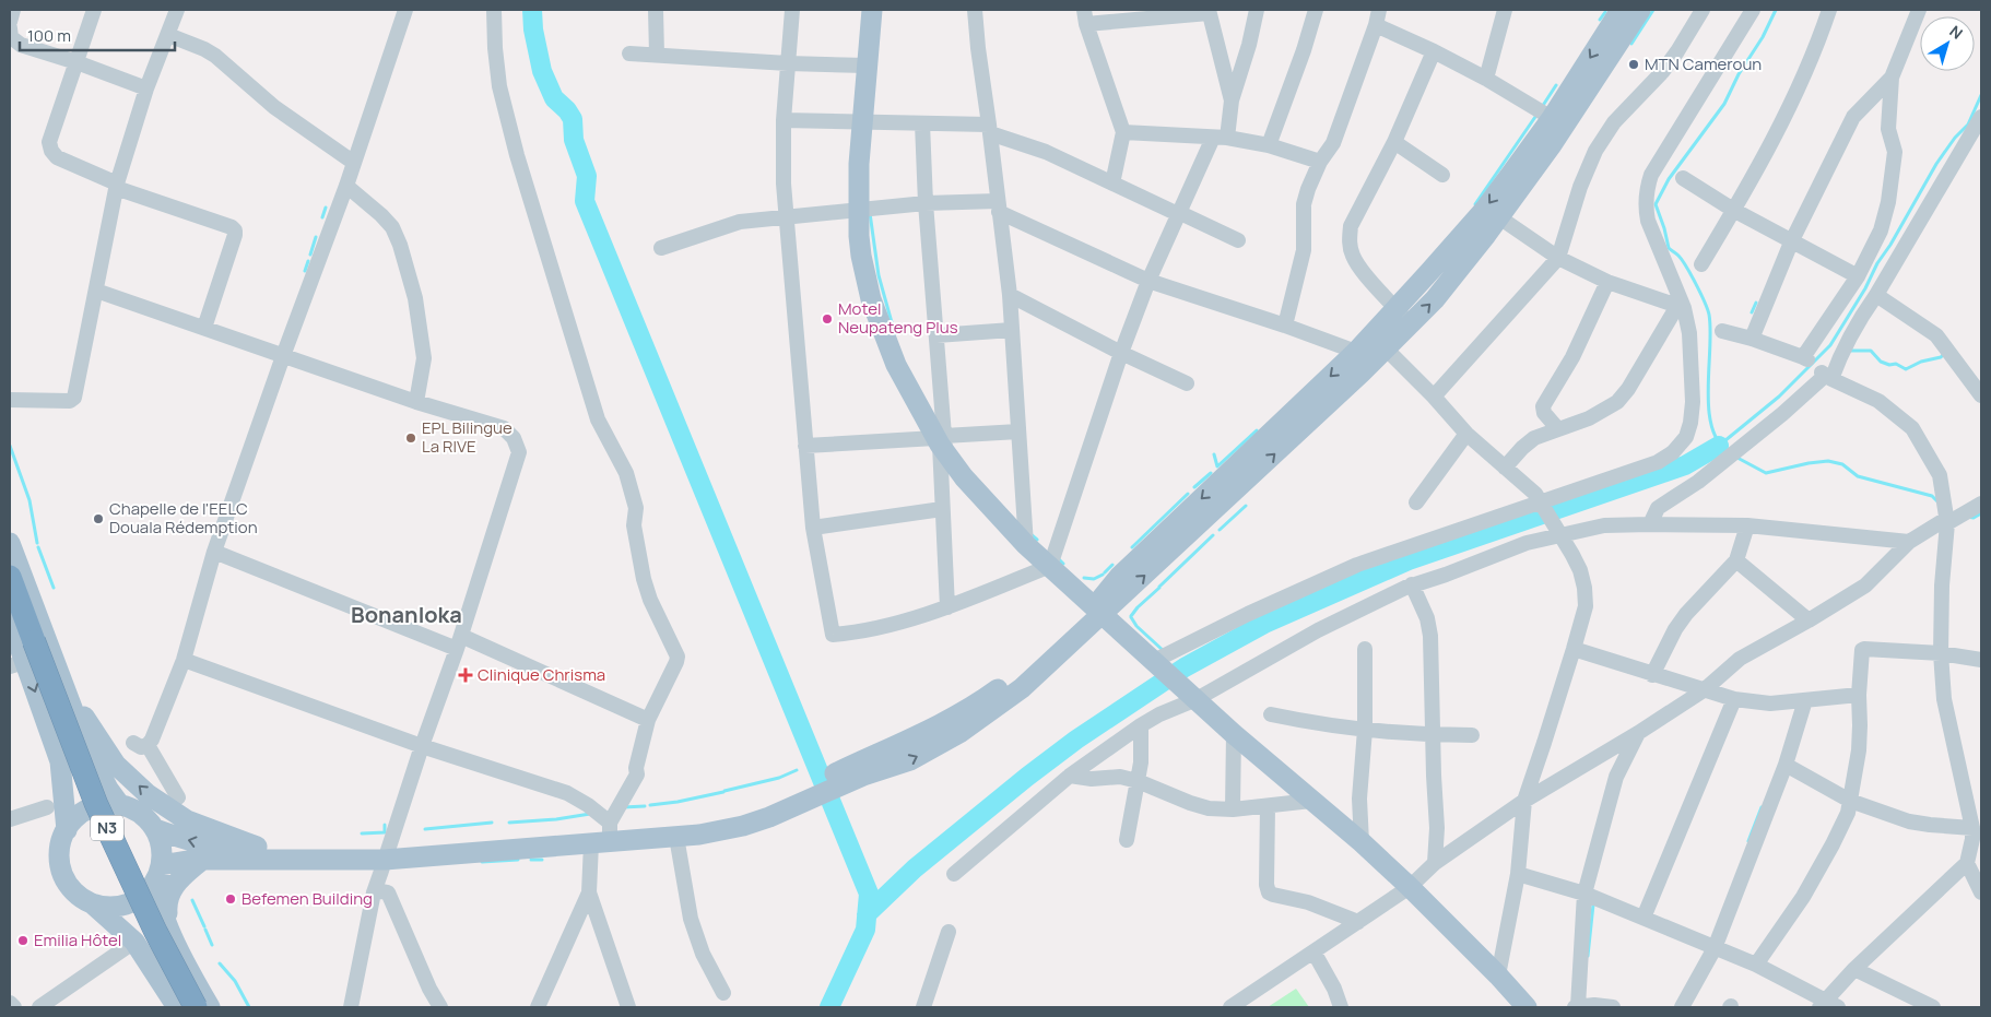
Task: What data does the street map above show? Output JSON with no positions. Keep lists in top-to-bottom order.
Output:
{
  "streets": {
    "highway": ["N3"]
  },
  "districts": ["Bonanloka"],
  "places": {
    "other": [
      "MTN Cameroun",
      "Motel Neupateng Plus",
      "EPL Bilingue La RIVE",
      "Chapelle de l'EELC Douala Rédemption",
      "Befemen Building",
      "Emilia Hôtel"
    ],
    "health": ["Clinique Chrisma"]
  },
  "scale_bar": "100 m",
  "north": "top right"
}
